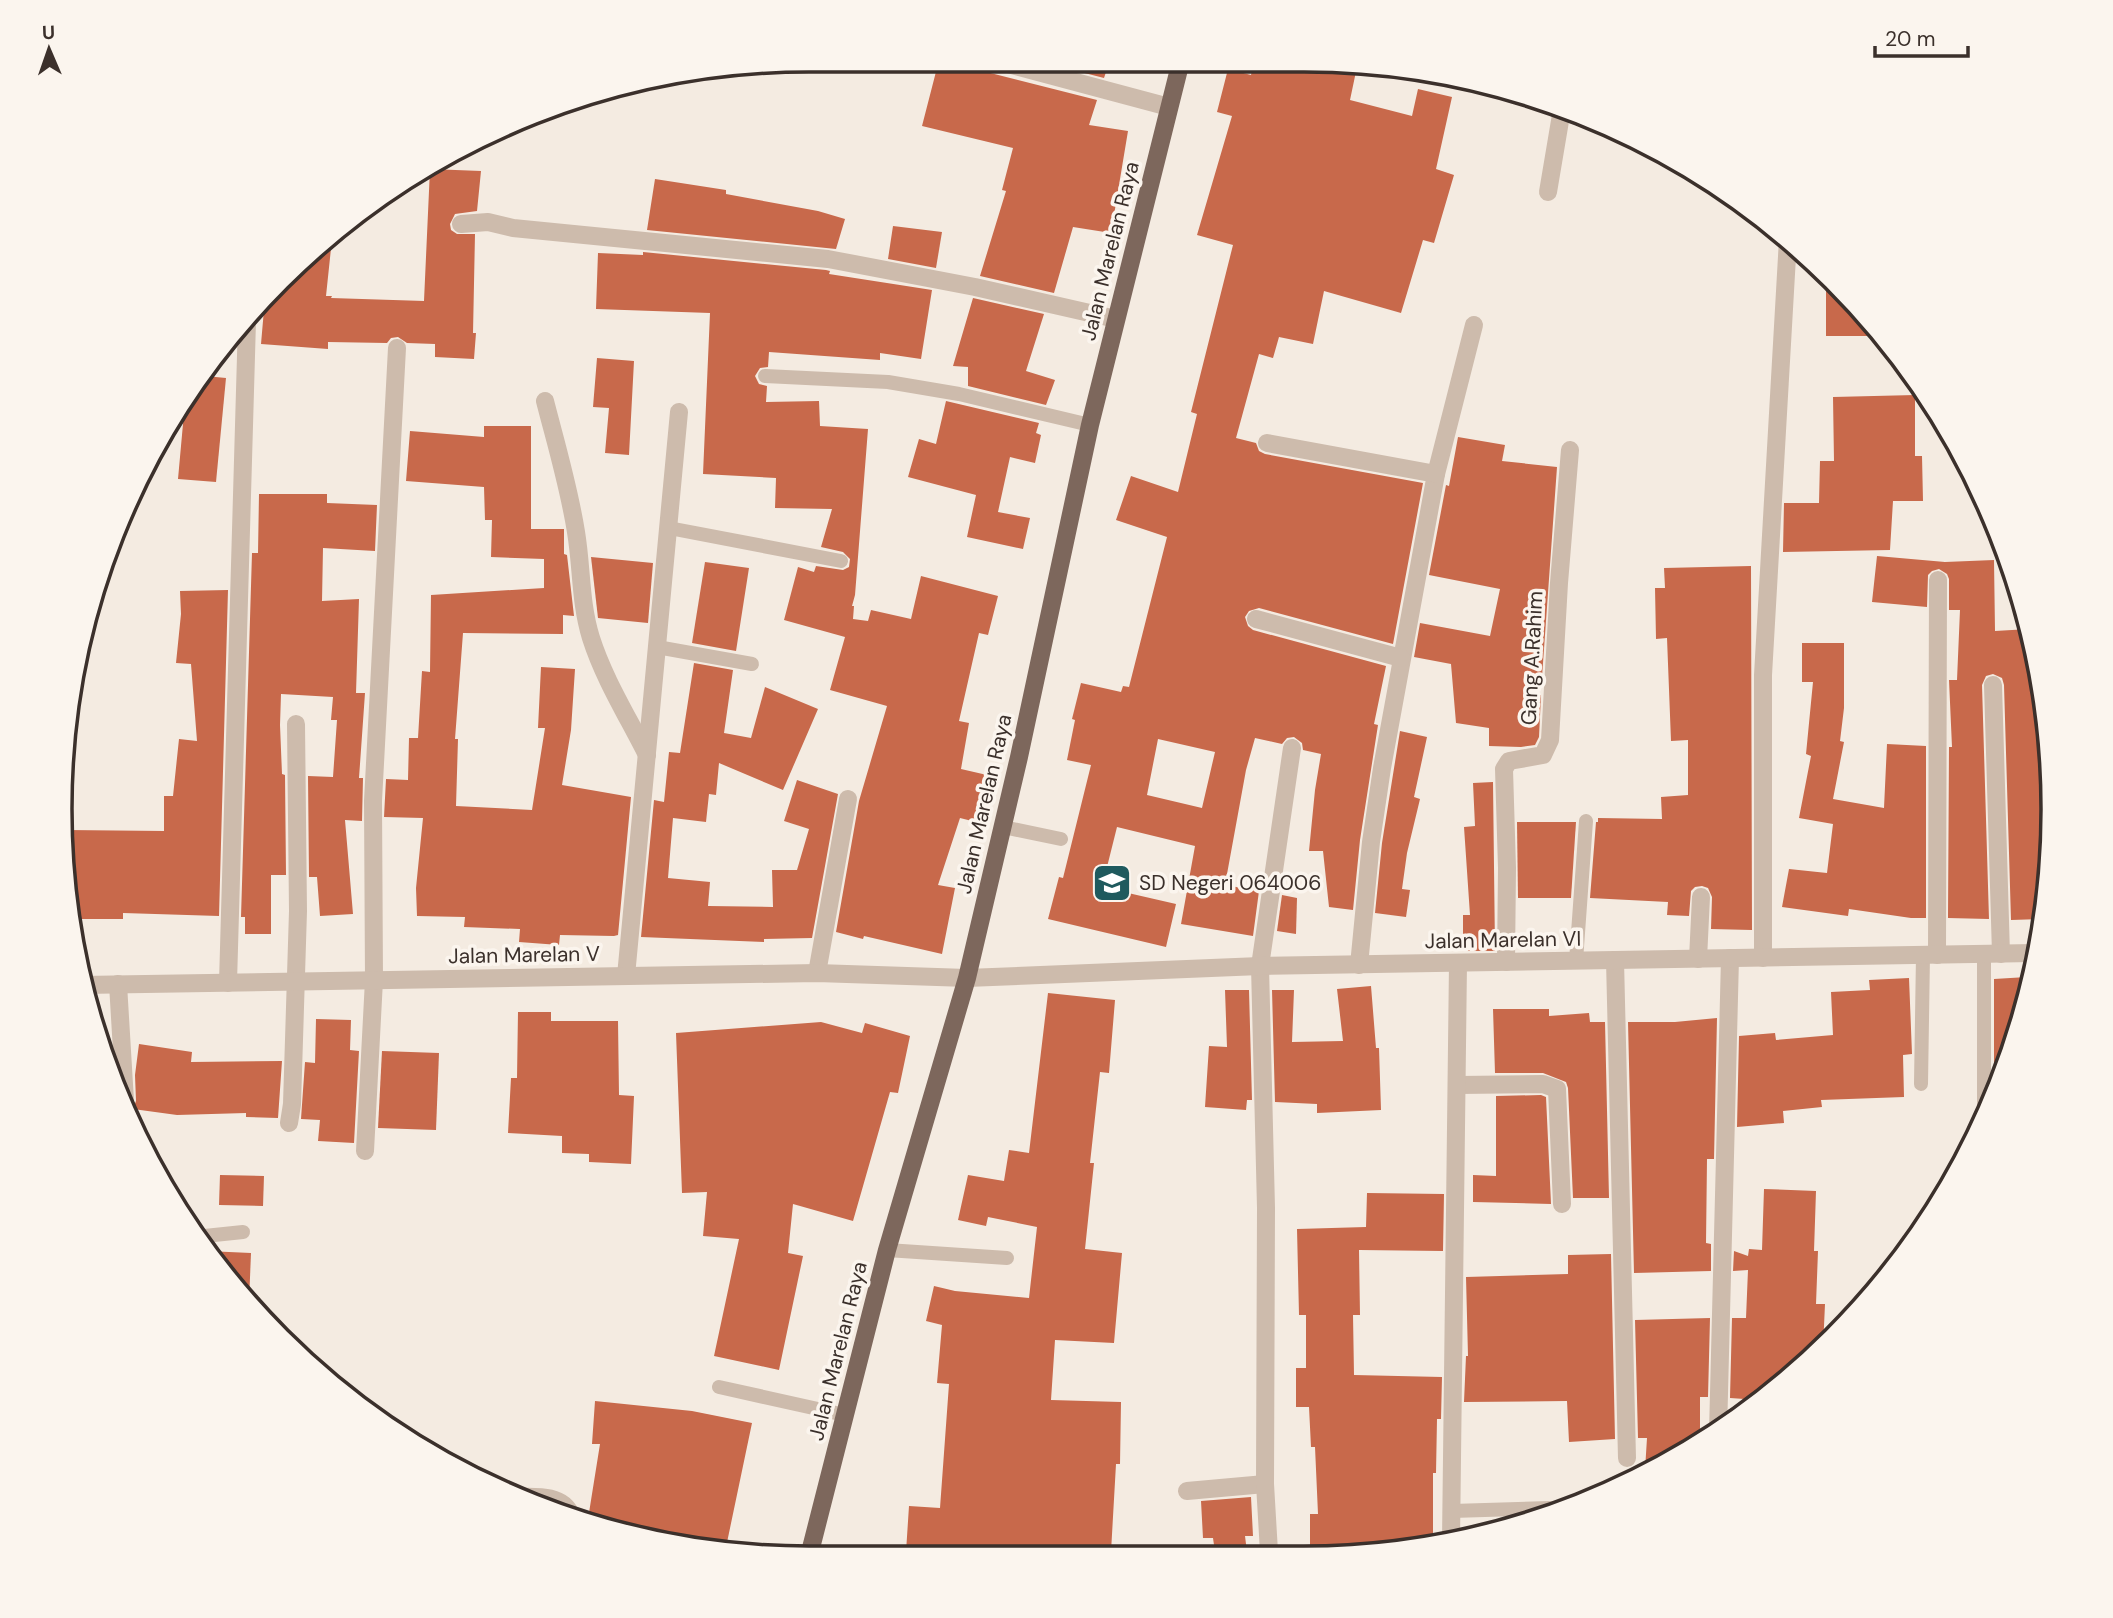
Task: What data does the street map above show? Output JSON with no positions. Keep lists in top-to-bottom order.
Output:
{
  "streets": {
    "main road": ["Jalan Marelan Raya"],
    "street": ["Gang A.Rahim", "Jalan Marelan VI", "Jalan Marelan V"]
  },
  "crossings": [
    ["Jalan Marelan Raya", "Jalan Marelan VI"],
    ["Jalan Marelan Raya", "Jalan Marelan V"],
    ["Gang A.Rahim", "Jalan Marelan VI"],
    ["Jalan Marelan VI", "Jalan Marelan V"]
  ],
  "places": {
    "school or university": ["SD Negeri 064006"]
  },
  "scale_bar": "20 m",
  "north": "top"
}
